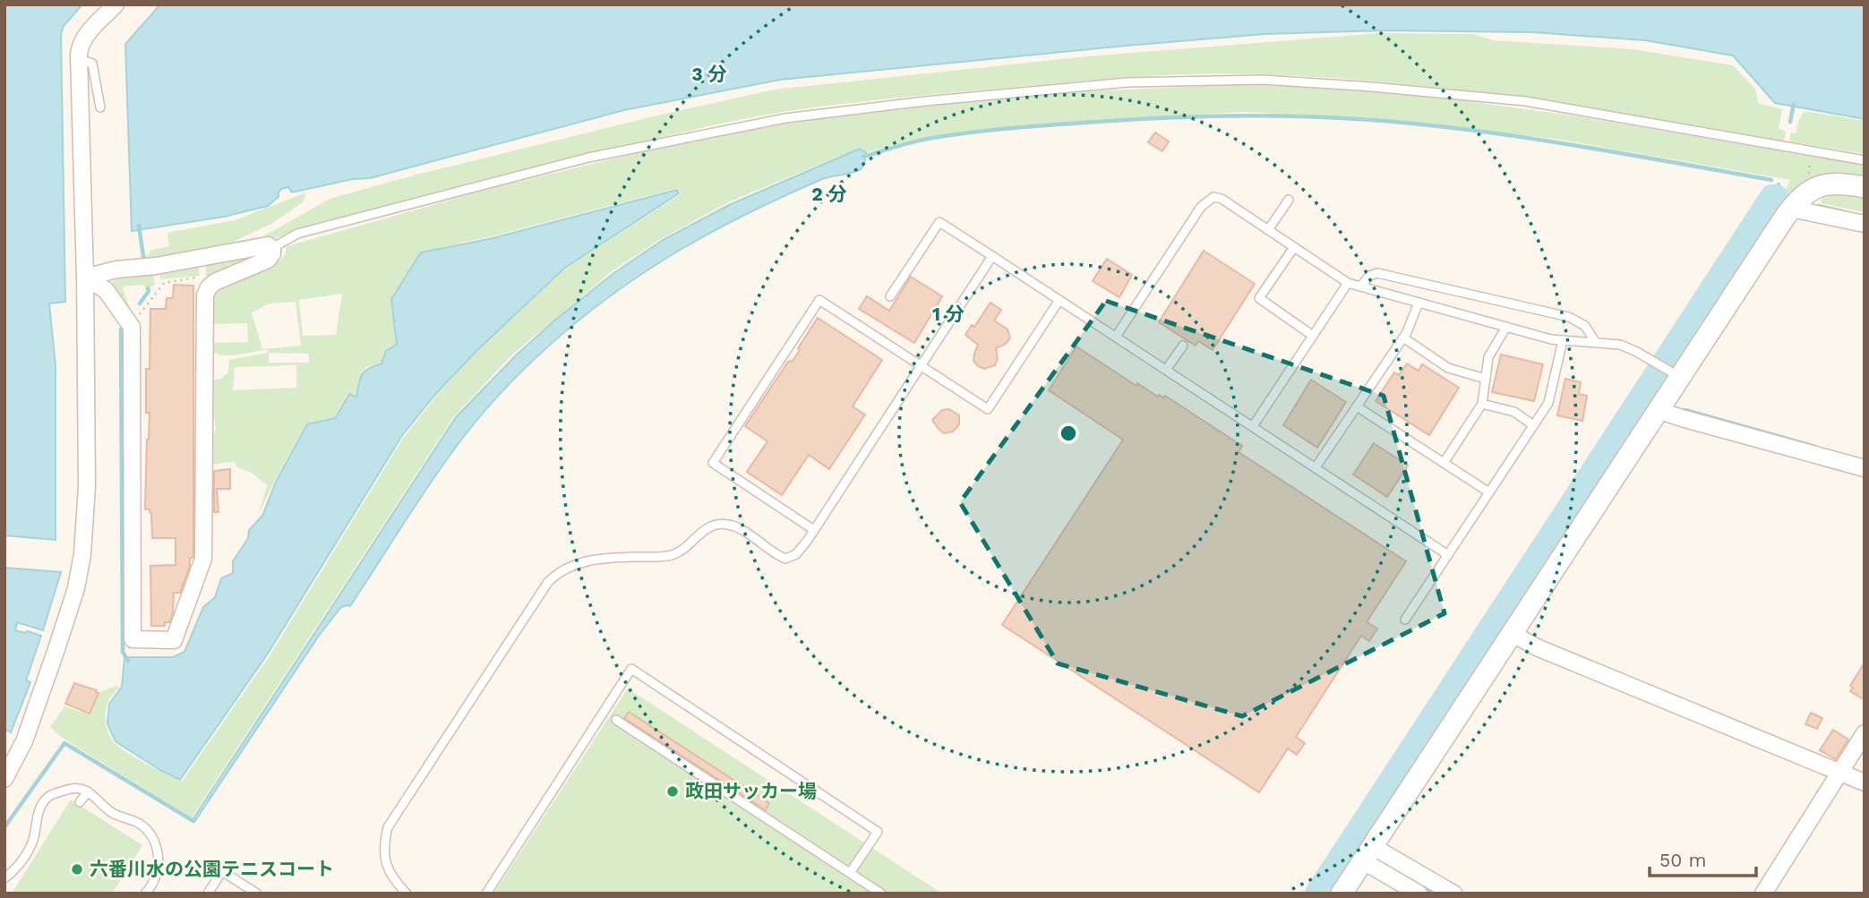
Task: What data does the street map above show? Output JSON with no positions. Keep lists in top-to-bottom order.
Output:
{
  "places": ["政田サッカー場", "六番川水の公園テニスコート"],
  "scale_bar": "50 m",
  "rings": ["3 分", "2 分", "1 分"]
}
